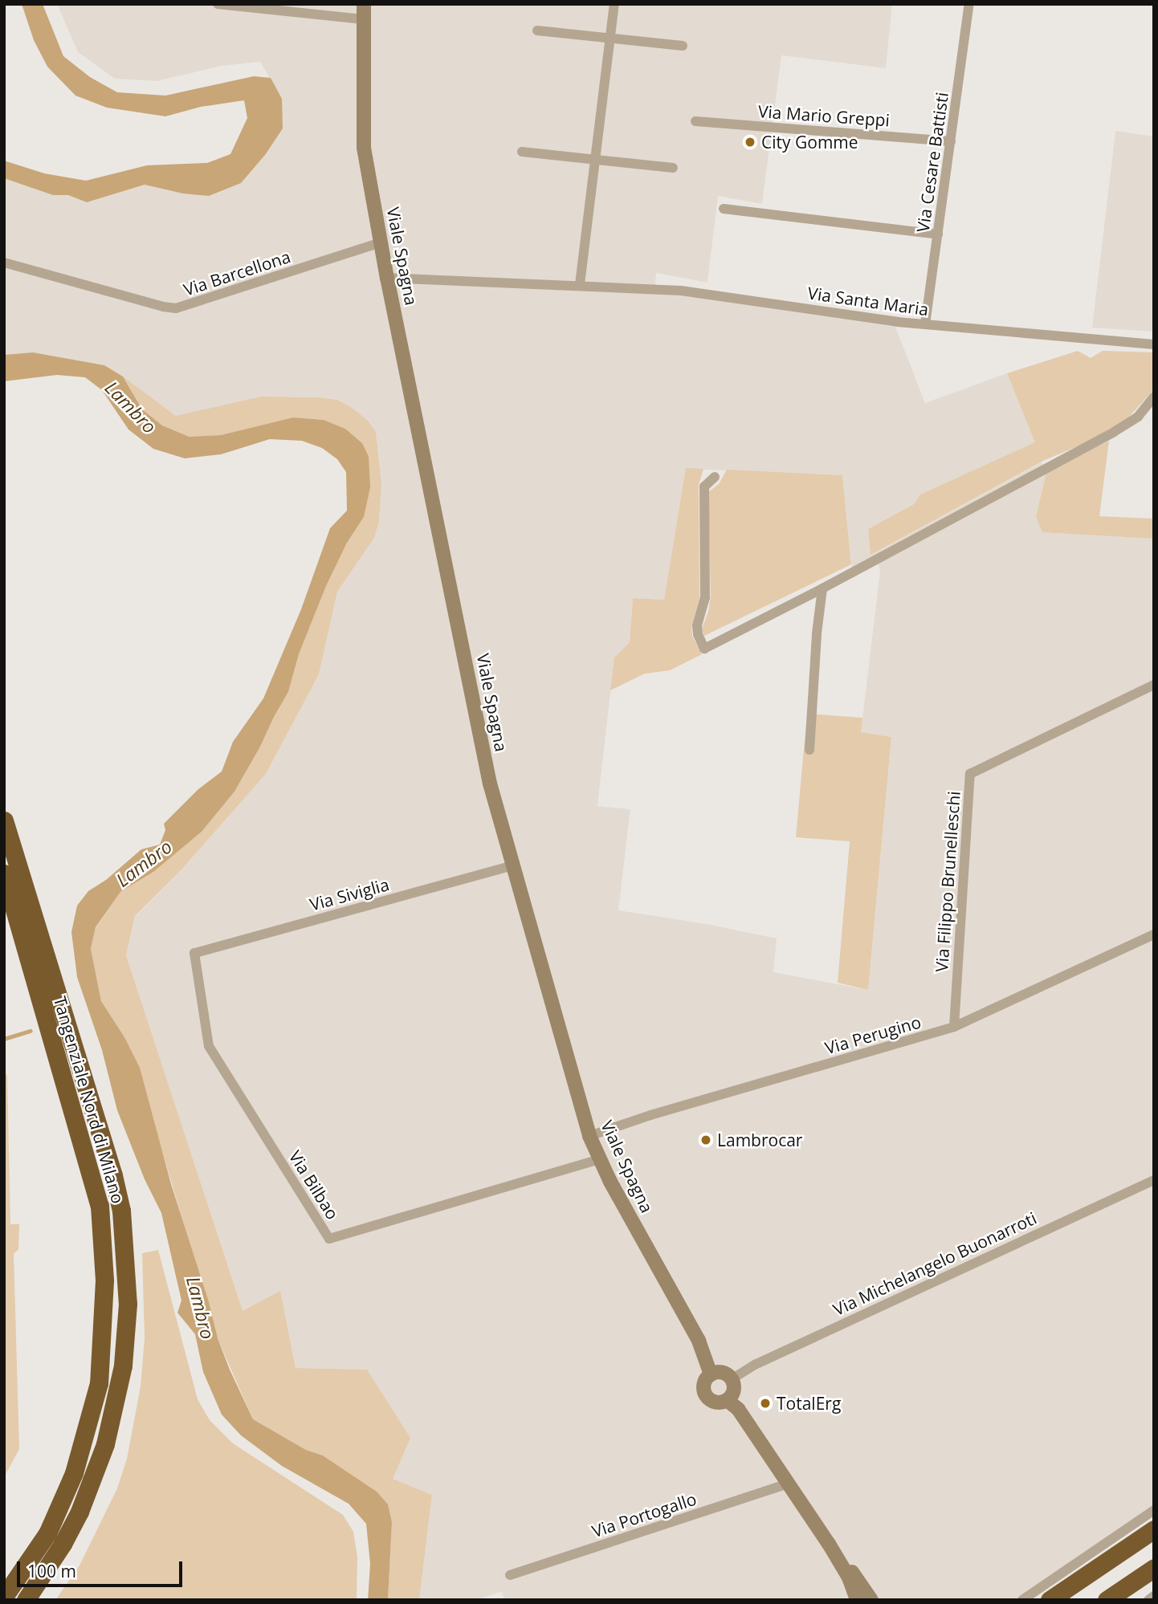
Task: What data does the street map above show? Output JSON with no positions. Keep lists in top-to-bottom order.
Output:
{
  "streets": {
    "highway": ["Tangenziale Nord di Milano"],
    "street": [
      "Via Mario Greppi",
      "Via Cesare Battisti",
      "Viale Spagna",
      "Via Barcellona",
      "Via Santa Maria",
      "Via Filippo Brunelleschi",
      "Via Siviglia",
      "Via Perugino",
      "Via Bilbao",
      "Via Michelangelo Buonarroti",
      "Via Portogallo"
    ]
  },
  "crossings": [
    ["Via Mario Greppi", "Via Cesare Battisti"],
    ["Via Cesare Battisti", "Via Santa Maria"],
    ["Viale Spagna", "Via Barcellona"],
    ["Viale Spagna", "Via Santa Maria"],
    ["Viale Spagna", "Via Siviglia"],
    ["Viale Spagna", "Via Perugino"],
    ["Viale Spagna", "Via Bilbao"],
    ["Viale Spagna", "Via Michelangelo Buonarroti"],
    ["Viale Spagna", "Via Portogallo"],
    ["Via Filippo Brunelleschi", "Via Perugino"],
    ["Via Siviglia", "Via Bilbao"]
  ],
  "water": ["Lambro"],
  "places": ["City Gomme", "Lambrocar", "TotalErg"],
  "scale_bar": "100 m"
}
